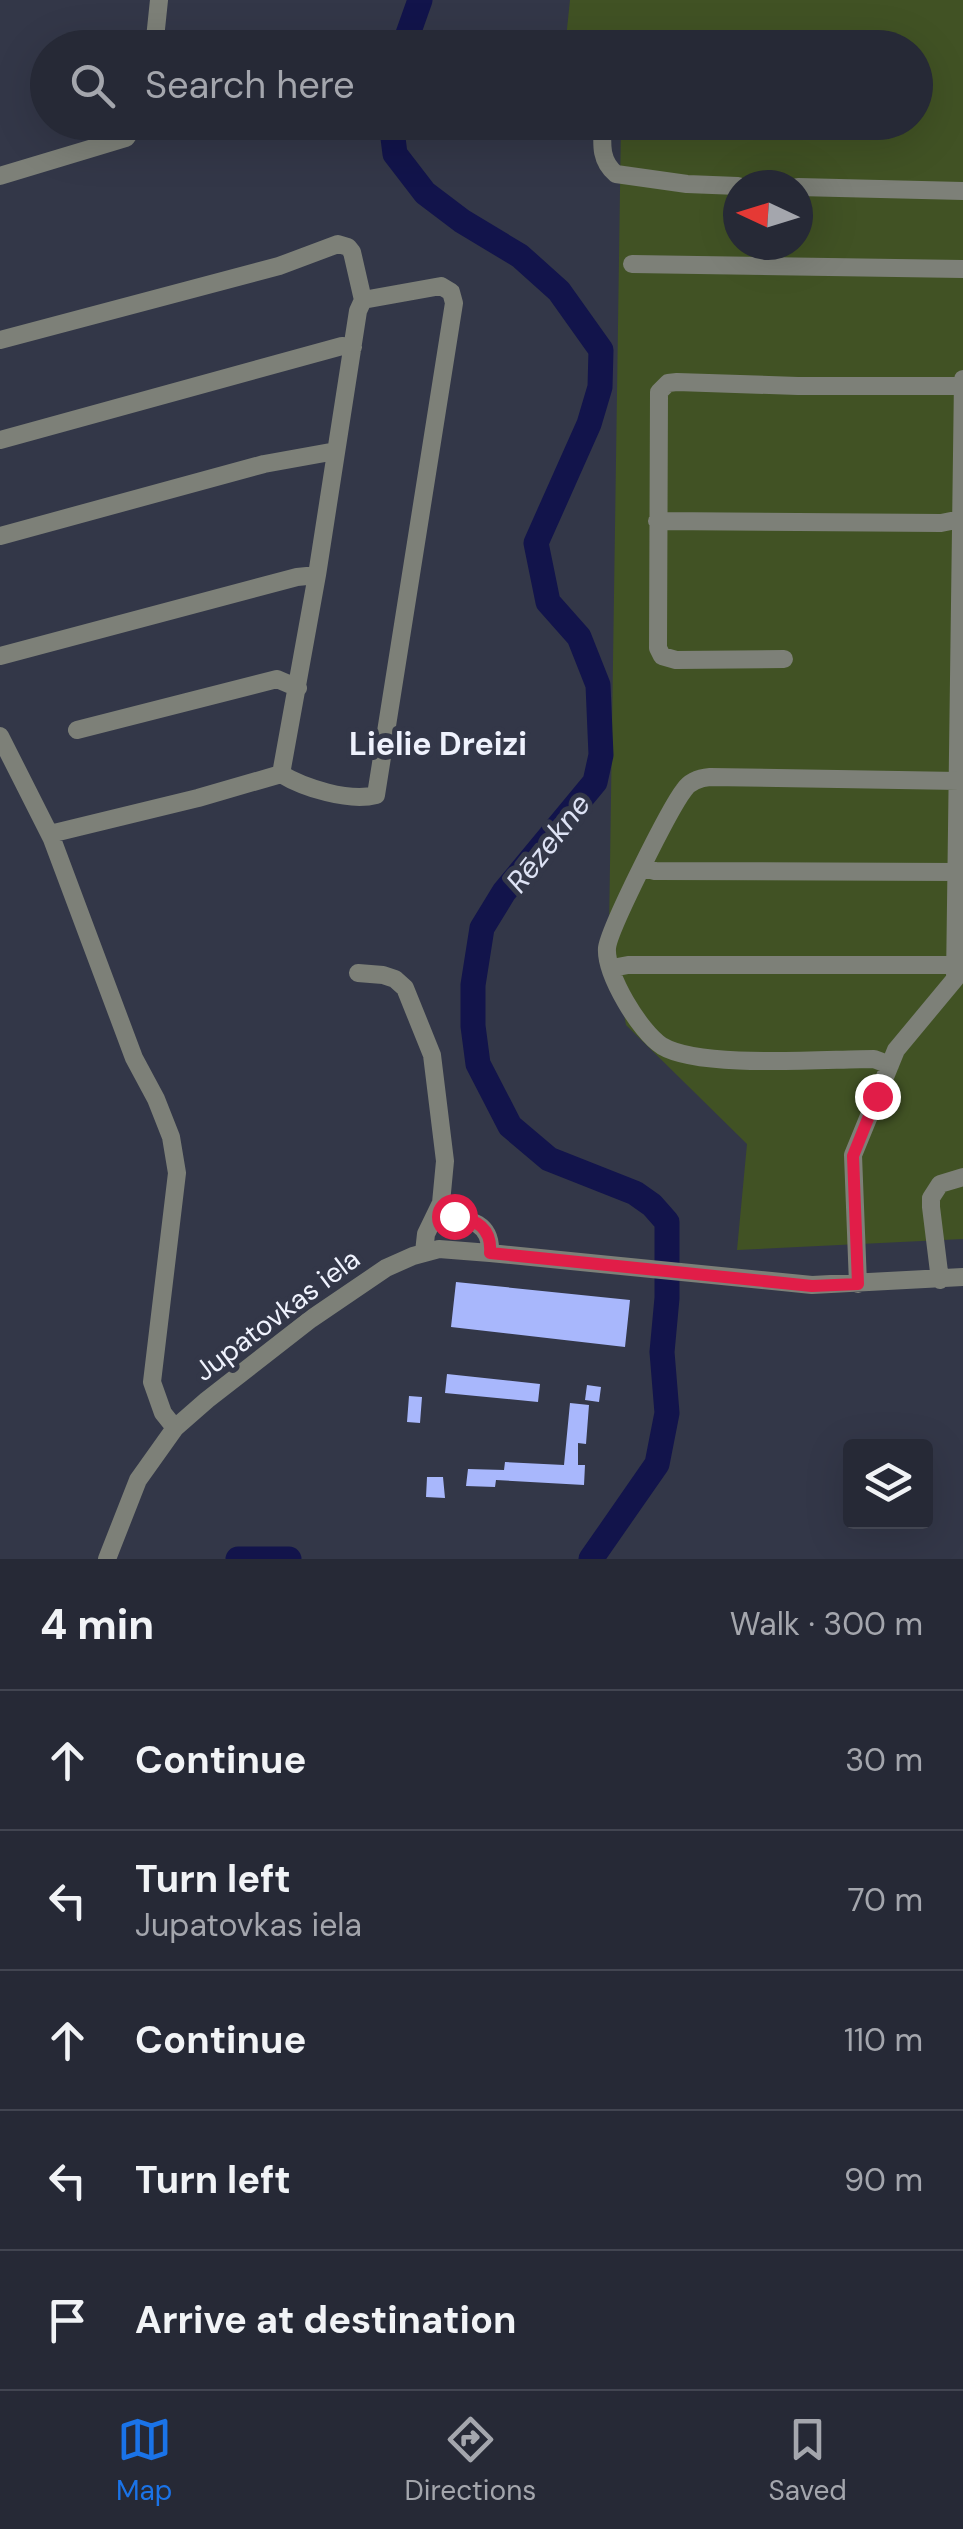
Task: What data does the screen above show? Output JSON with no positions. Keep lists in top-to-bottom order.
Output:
{
  "streets": {
    "street": ["Jupatovkas iela"]
  },
  "districts": ["Lielie Dreizi"],
  "water": ["Rēzekne"],
  "north": "left",
  "page": {
    "search": "Search here",
    "heading": ["4 min", "Walk · 300 m"],
    "list": [
      ["Continue", "30 m"],
      ["Turn left", "Jupatovkas iela", "70 m"],
      ["Continue", "110 m"],
      ["Turn left", "90 m"],
      "Arrive at destination"
    ],
    "nav": ["Map", "Directions", "Saved"]
  }
}
